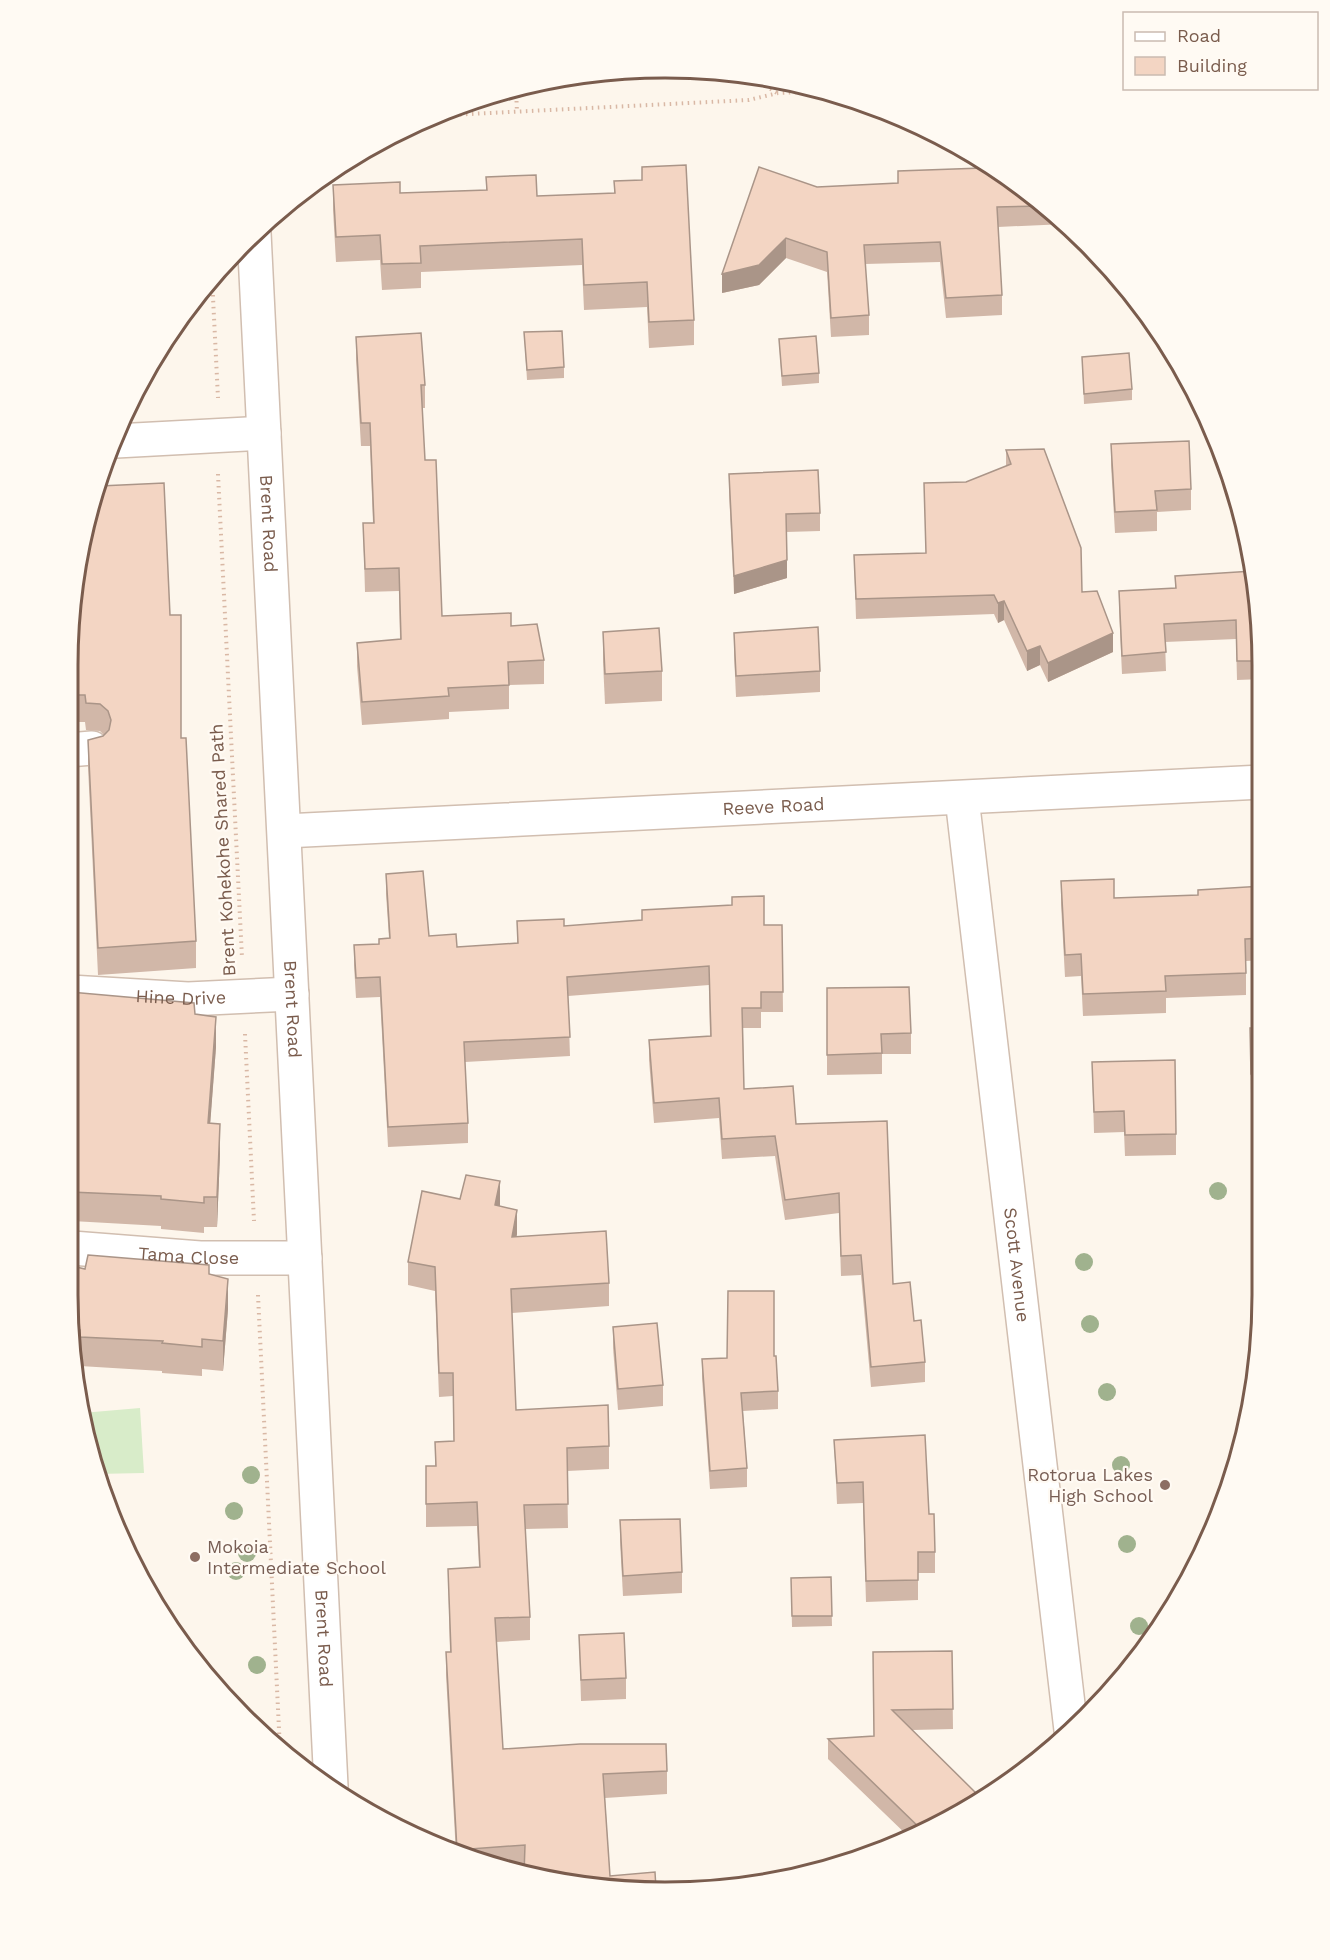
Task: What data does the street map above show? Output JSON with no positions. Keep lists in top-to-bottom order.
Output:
{
  "streets": {
    "street": [
      "Brent Road",
      "Reeve Road",
      "Hine Drive",
      "Tama Close",
      "Scott Avenue"
    ],
    "path": ["Brent Kohekohe Shared Path"]
  },
  "crossings": [
    ["Brent Road", "Reeve Road"],
    ["Brent Road", "Hine Drive"],
    ["Brent Road", "Tama Close"],
    ["Reeve Road", "Scott Avenue"],
    ["Brent Kohekohe Shared Path", "Hine Drive"],
    ["Brent Kohekohe Shared Path", "Tama Close"]
  ],
  "places": ["Rotorua Lakes High School", "Mokoia Intermediate School"],
  "legend": ["Road", "Building"]
}
